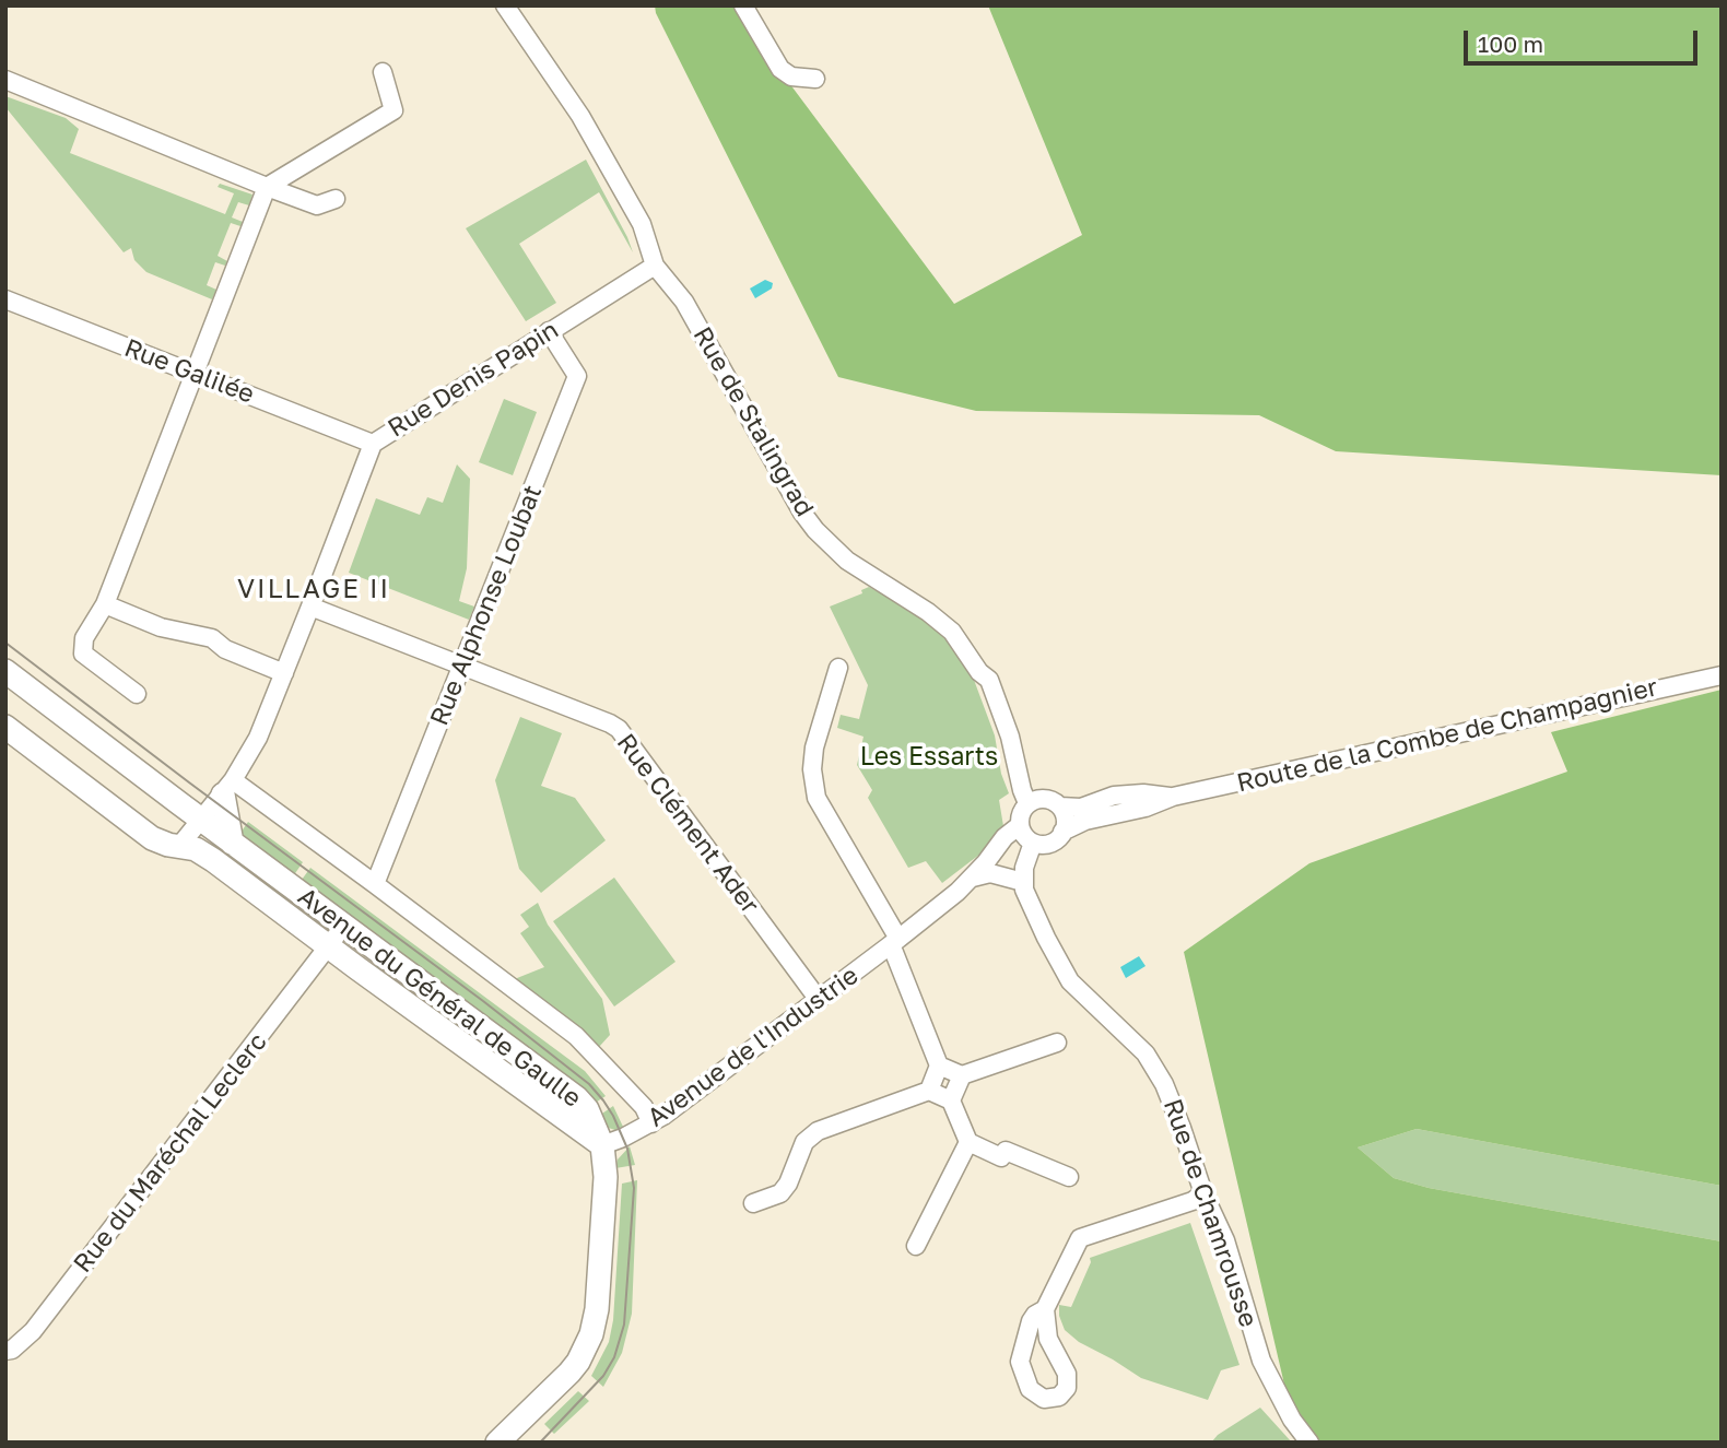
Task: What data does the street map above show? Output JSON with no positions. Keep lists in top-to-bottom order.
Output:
{
  "streets": {
    "main road": ["Avenue du Général de Gaulle"],
    "street": [
      "Rue Galilée",
      "Rue Denis Papin",
      "Rue de Stalingrad",
      "Rue Alphonse Loubat",
      "Route de la Combe de Champagnier",
      "Rue Clément Ader",
      "Avenue de l'Industrie",
      "Rue du Maréchal Leclerc",
      "Rue de Chamrousse"
    ]
  },
  "crossings": [
    ["Rue Galilée", "Rue Denis Papin"],
    ["Rue Denis Papin", "Rue de Stalingrad"],
    ["Rue Denis Papin", "Rue Alphonse Loubat"],
    ["Rue Denis Papin", "Rue Clément Ader"],
    ["Rue Denis Papin", "Avenue du Général de Gaulle"],
    ["Rue de Stalingrad", "Route de la Combe de Champagnier"],
    ["Rue de Stalingrad", "Avenue de l'Industrie"],
    ["Rue Alphonse Loubat", "Rue Clément Ader"],
    ["Rue Alphonse Loubat", "Avenue du Général de Gaulle"],
    ["Route de la Combe de Champagnier", "Avenue de l'Industrie"],
    ["Rue Clément Ader", "Avenue de l'Industrie"],
    ["Avenue du Général de Gaulle", "Avenue de l'Industrie"],
    ["Avenue du Général de Gaulle", "Rue du Maréchal Leclerc"]
  ],
  "districts": ["VILLAGE II"],
  "parks": ["Les Essarts"],
  "scale_bar": "100 m"
}
